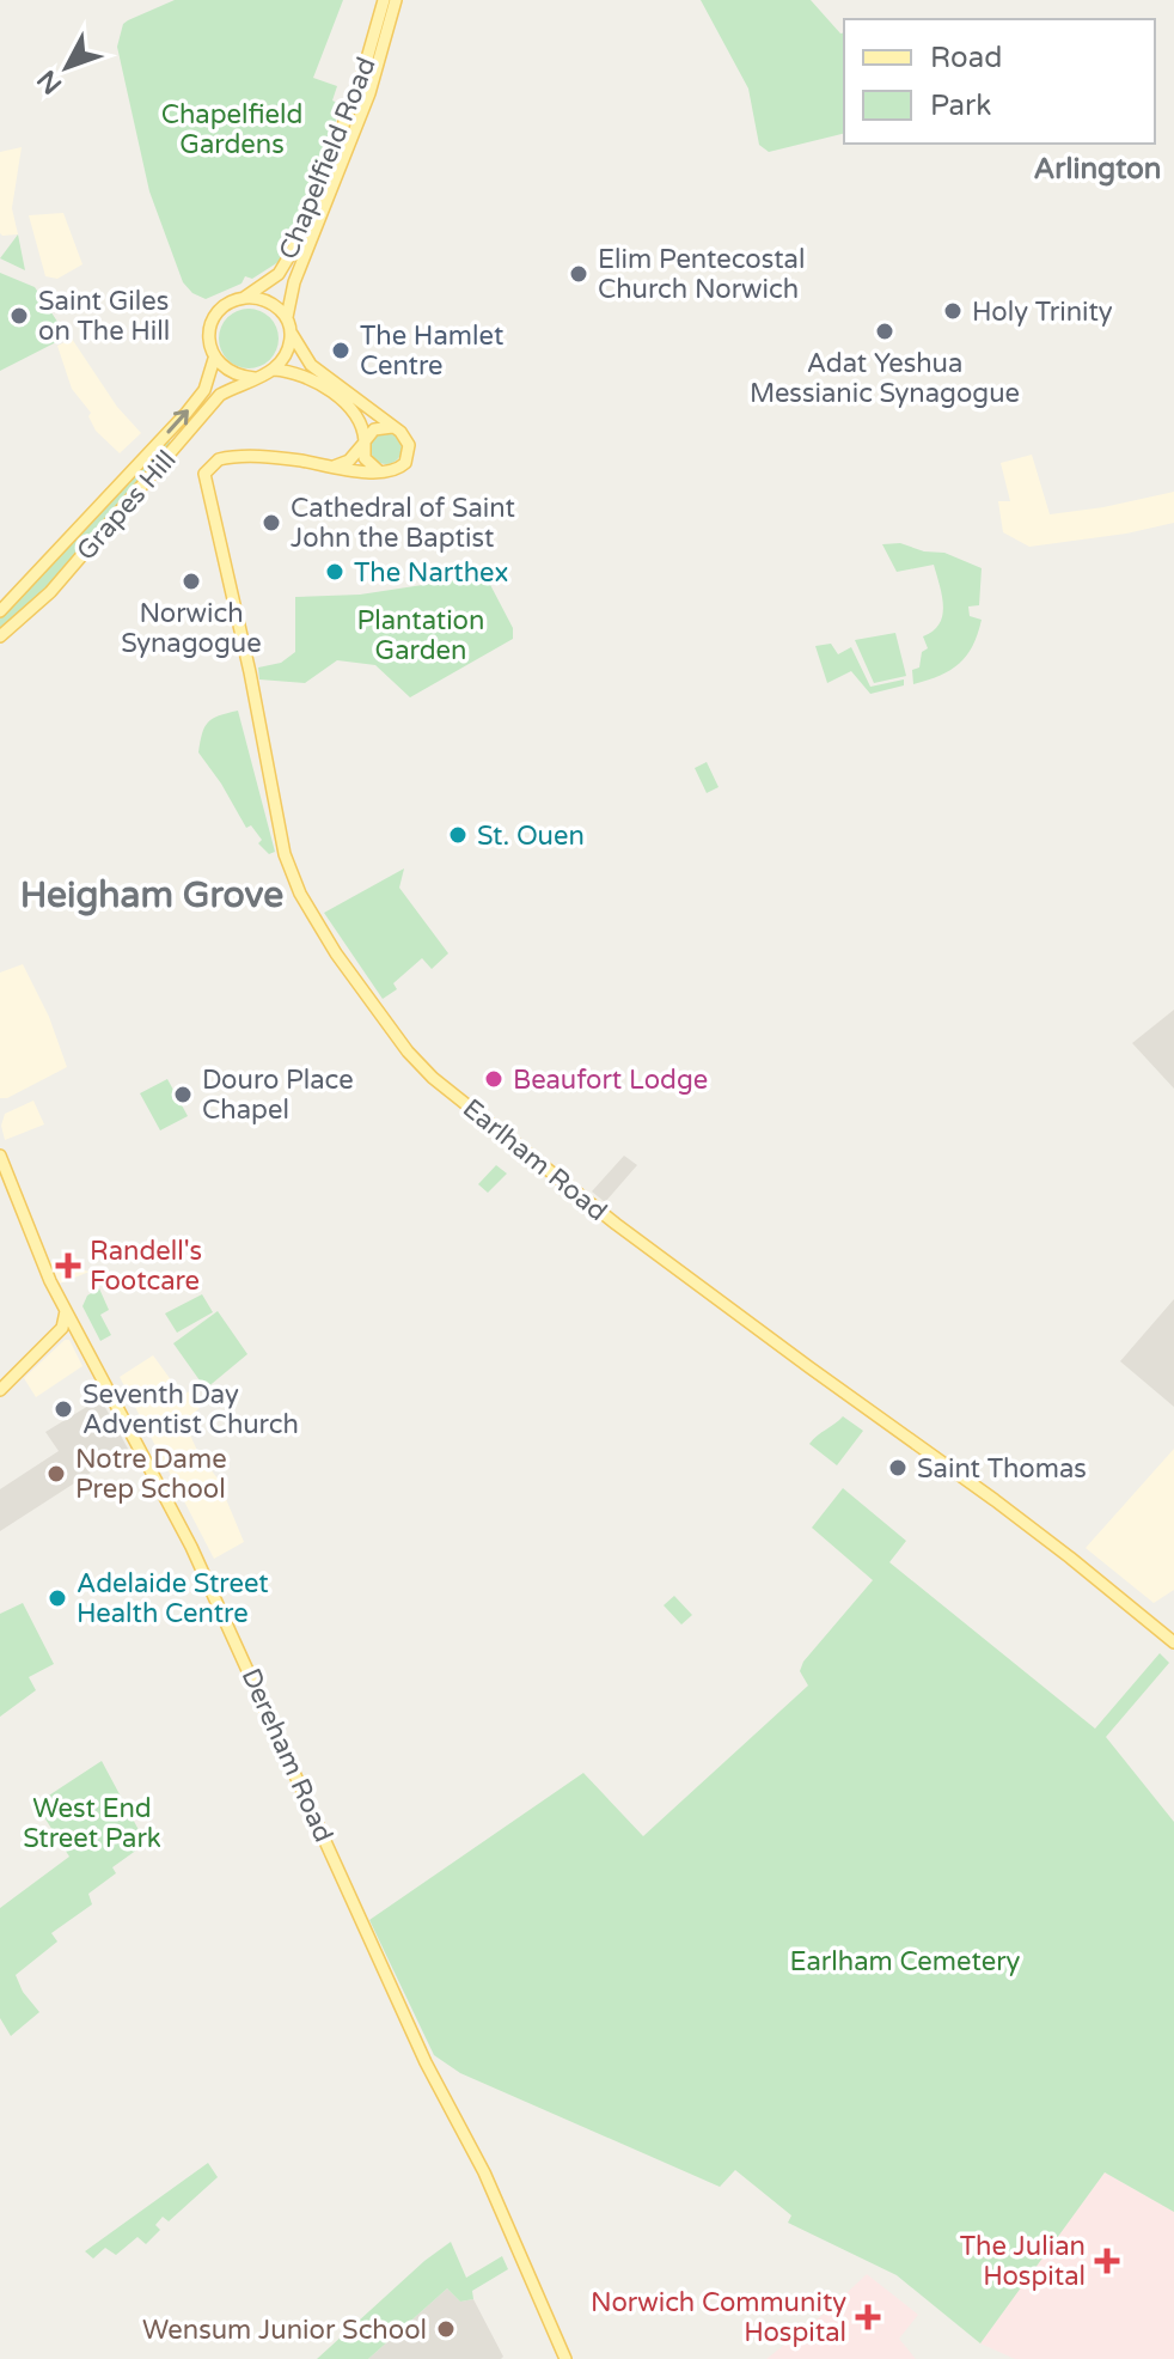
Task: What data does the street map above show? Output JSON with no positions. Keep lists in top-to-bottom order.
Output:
{
  "streets": {
    "main road": [
      "Chapelfield Road",
      "Grapes Hill",
      "Earlham Road",
      "Dereham Road"
    ]
  },
  "crossings": [
    ["Chapelfield Road", "Grapes Hill"]
  ],
  "districts": ["Arlington", "Heigham Grove"],
  "parks": [
    "Chapelfield Gardens",
    "Plantation Garden",
    "West End Street Park",
    "Earlham Cemetery"
  ],
  "places": {
    "other": [
      "Elim Pentecostal Church Norwich",
      "Holy Trinity",
      "Saint Giles on The Hill",
      "Adat Yeshua Messianic Synagogue",
      "The Hamlet Centre",
      "Cathedral of Saint John the Baptist",
      "The Narthex",
      "Norwich Synagogue",
      "St. Ouen",
      "Beaufort Lodge",
      "Douro Place Chapel",
      "Seventh Day Adventist Church",
      "Saint Thomas",
      "Notre Dame Prep School",
      "Adelaide Street Health Centre",
      "Wensum Junior School"
    ],
    "health": ["Randell's Footcare", "The Julian Hospital", "Norwich Community Hospital"]
  },
  "legend": ["Road", "Park"],
  "north": "bottom left"
}
